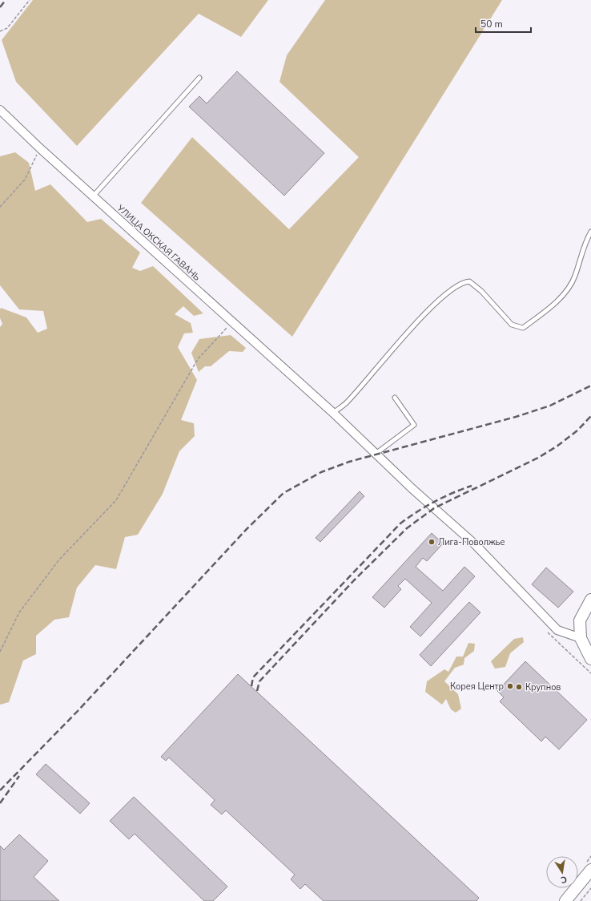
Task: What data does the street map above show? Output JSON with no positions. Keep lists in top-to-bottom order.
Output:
{
  "streets": {
    "street": ["УЛИЦА ОКСКАЯ ГАВАНЬ"]
  },
  "places": ["Лига-Поволжье", "Корея Центр", "Крупнов"],
  "scale_bar": "50 m",
  "north": "bottom"
}
